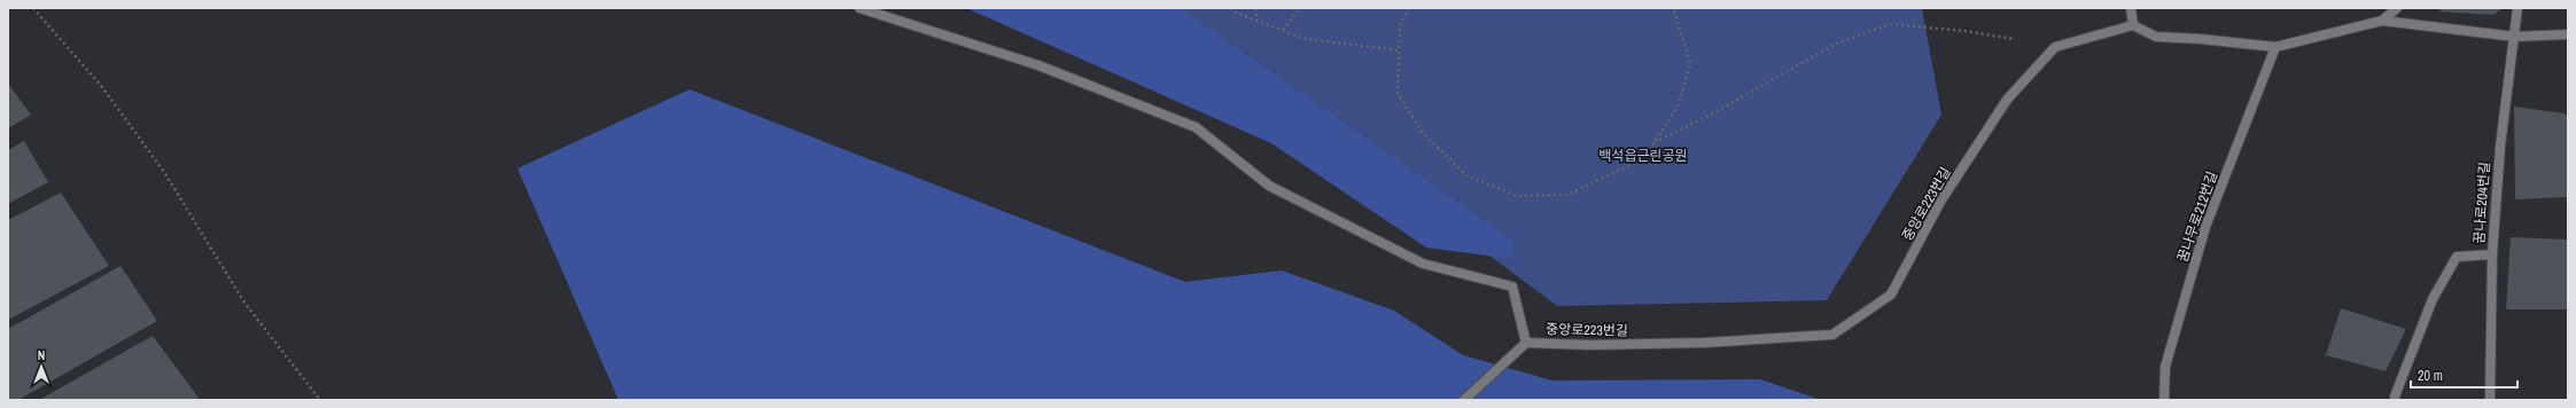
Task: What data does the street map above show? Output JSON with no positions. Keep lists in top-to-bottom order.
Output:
{
  "streets": {
    "street": ["꿈나로204번길", "중앙로223번길", "꿈나무로212번길"]
  },
  "parks": ["백석읍근린공원"],
  "scale_bar": "20 m",
  "north": "top"
}
